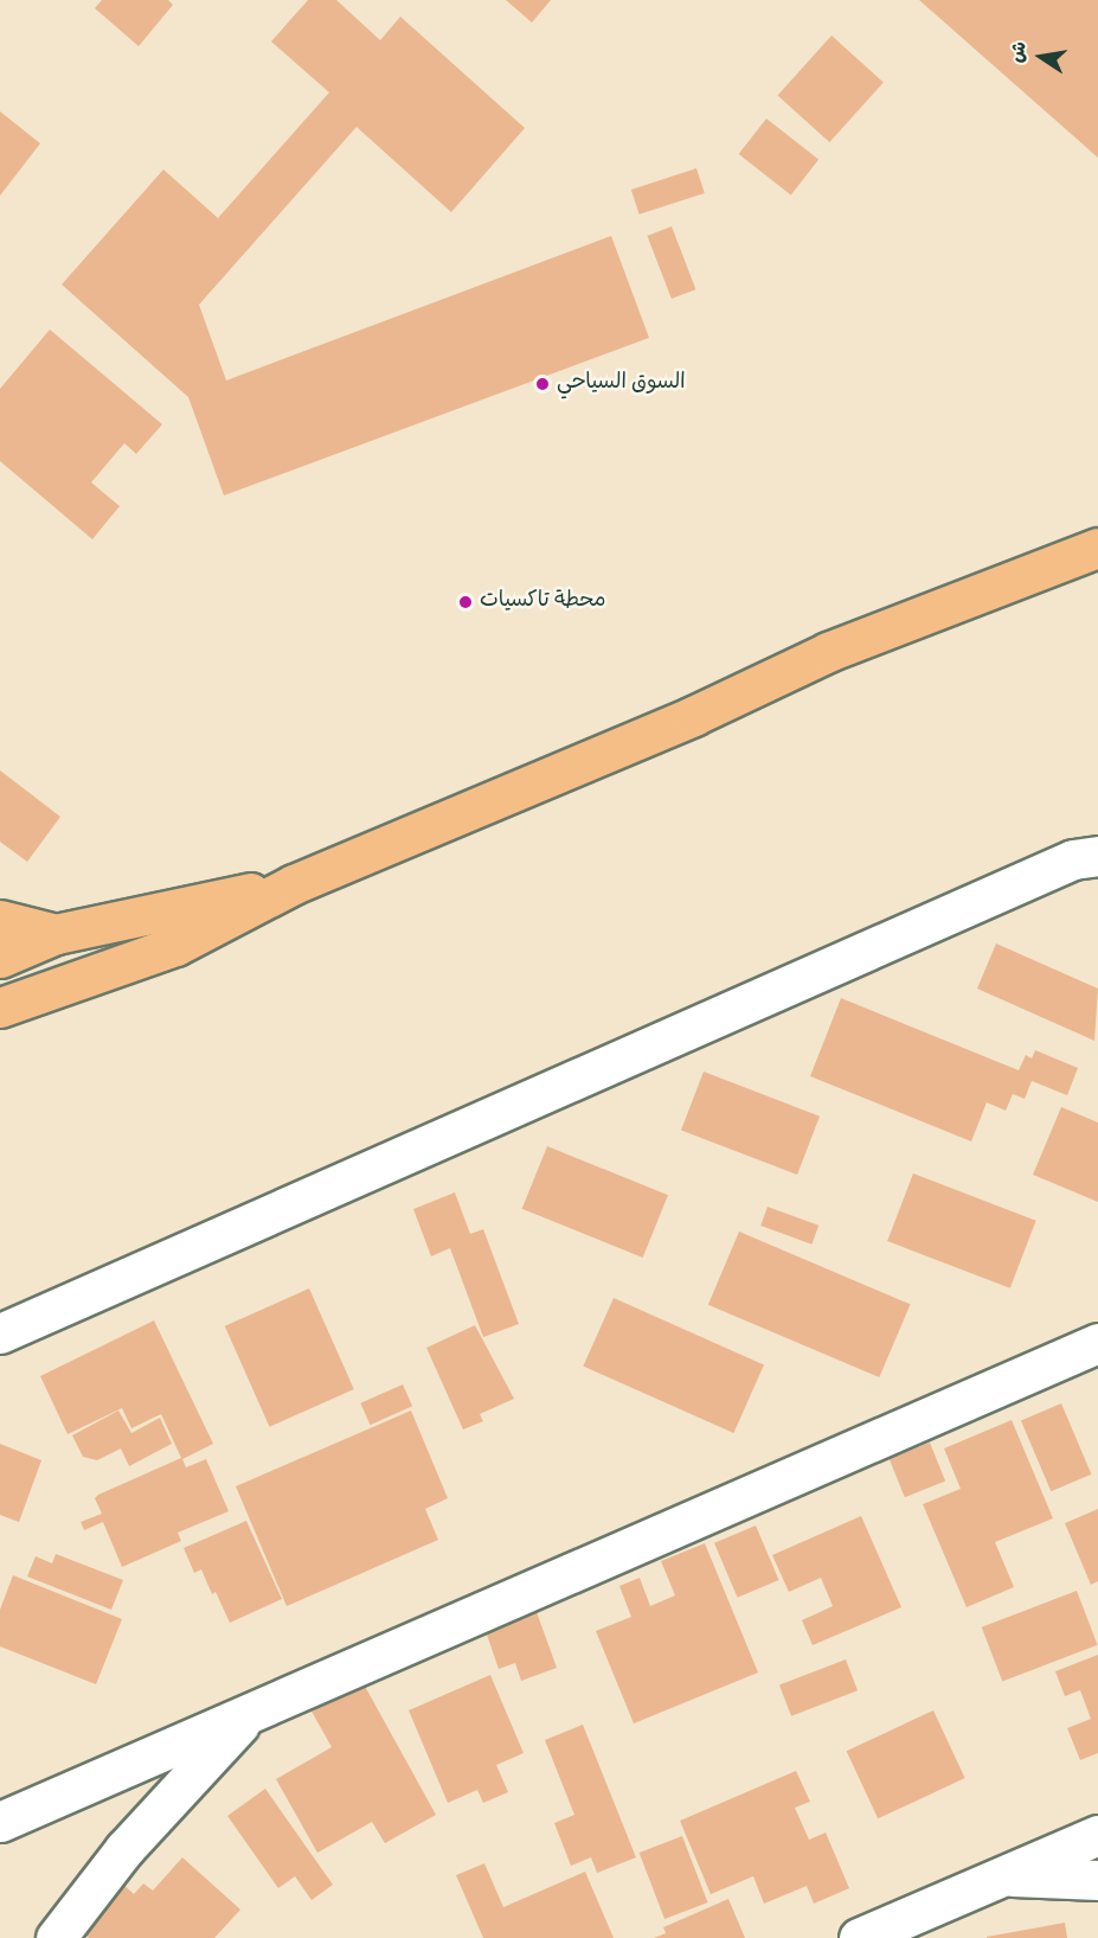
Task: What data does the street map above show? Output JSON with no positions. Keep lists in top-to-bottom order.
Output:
{
  "places": ["السوق السياحي", "محطة تاكسيات"],
  "north": "left"
}
